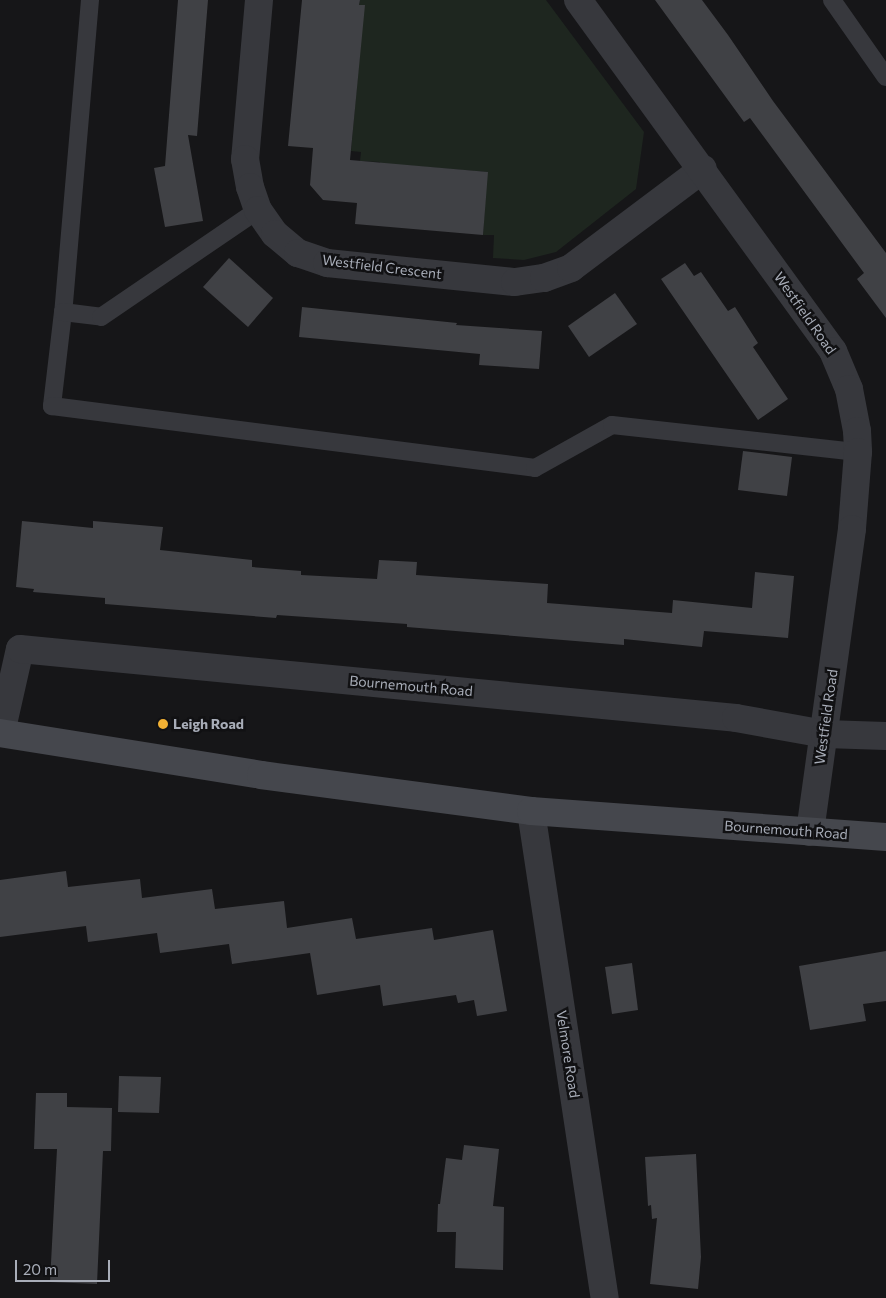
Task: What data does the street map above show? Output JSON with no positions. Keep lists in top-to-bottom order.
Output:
{
  "streets": {
    "street": [
      "Westfield Crescent",
      "Westfield Road",
      "Bournemouth Road",
      "Velmore Road"
    ]
  },
  "crossings": [
    ["Westfield Crescent", "Westfield Road"],
    ["Westfield Road", "Bournemouth Road"],
    ["Bournemouth Road", "Velmore Road"]
  ],
  "places": ["Leigh Road"],
  "scale_bar": "20 m"
}
